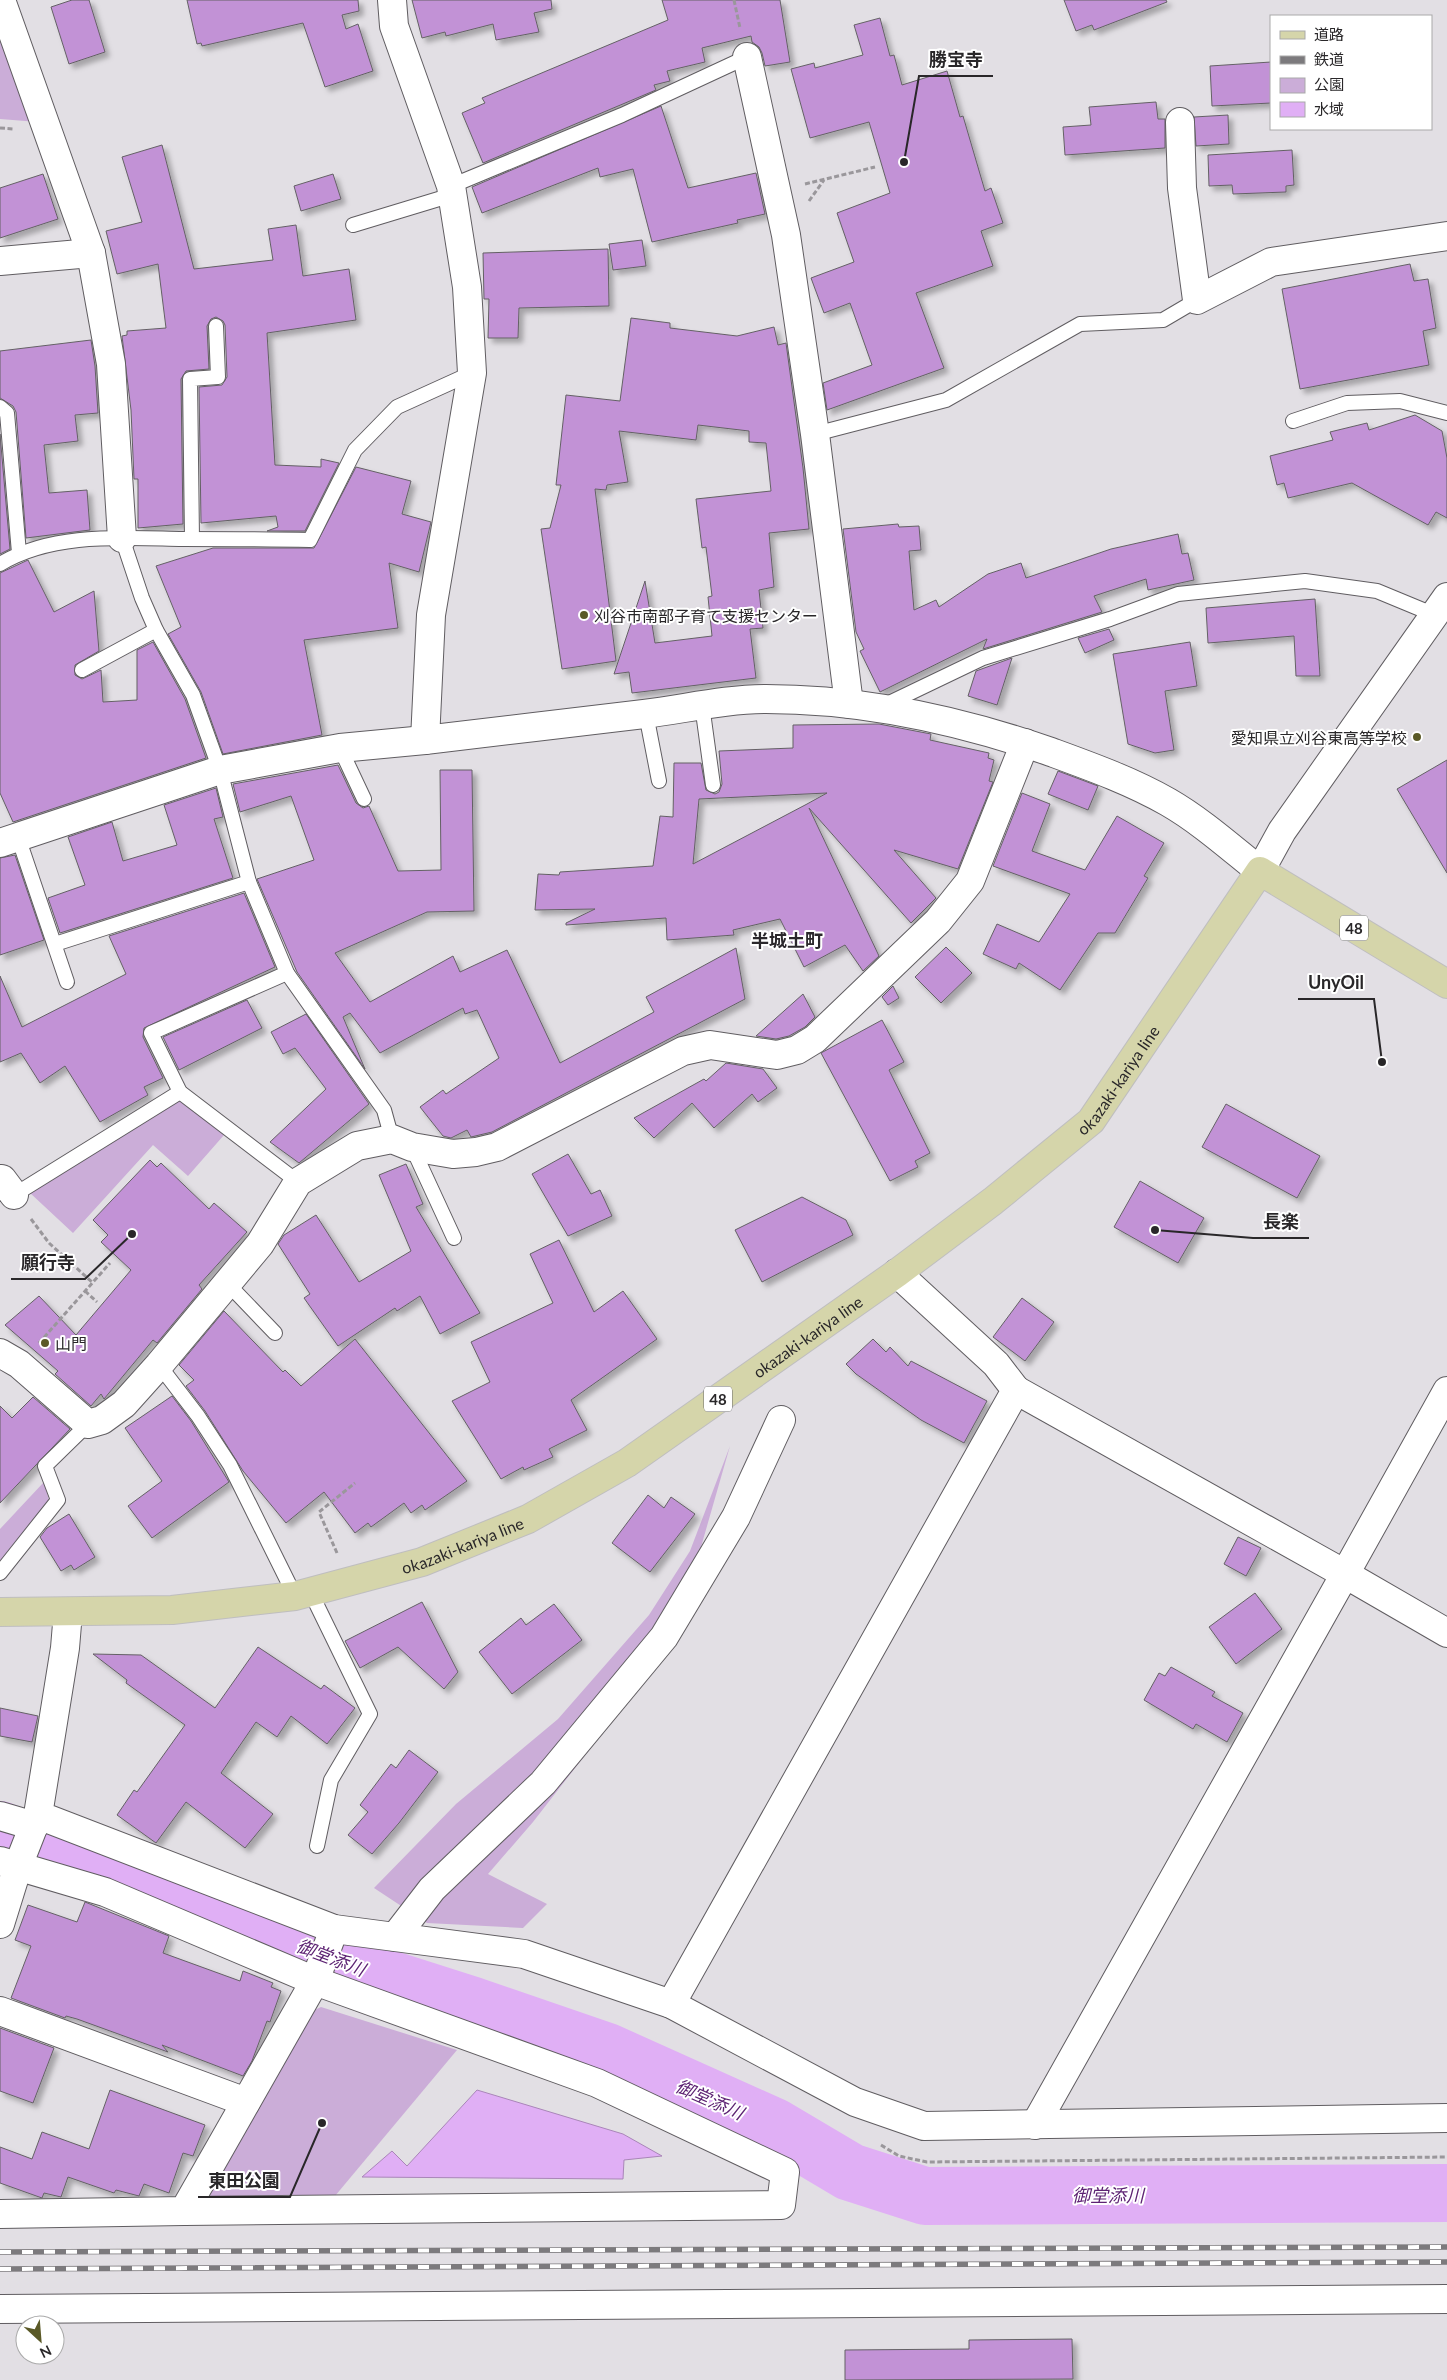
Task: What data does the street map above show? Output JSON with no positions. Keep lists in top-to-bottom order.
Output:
{
  "streets": {
    "main road": ["48", "okazaki-kariya line"]
  },
  "crossings": [
    ["48", "okazaki-kariya line"]
  ],
  "districts": ["半城土町"],
  "water": ["御堂添川"],
  "places": [
    "勝宝寺",
    "刈谷市南部子育て支援センター",
    "愛知県立刈谷東高等学校",
    "UnyOil",
    "長楽",
    "願行寺",
    "山門",
    "東田公園"
  ],
  "legend": [
    "道路",
    "鉄道",
    "公園",
    "水域"
  ],
  "north": "bottom right"
}
